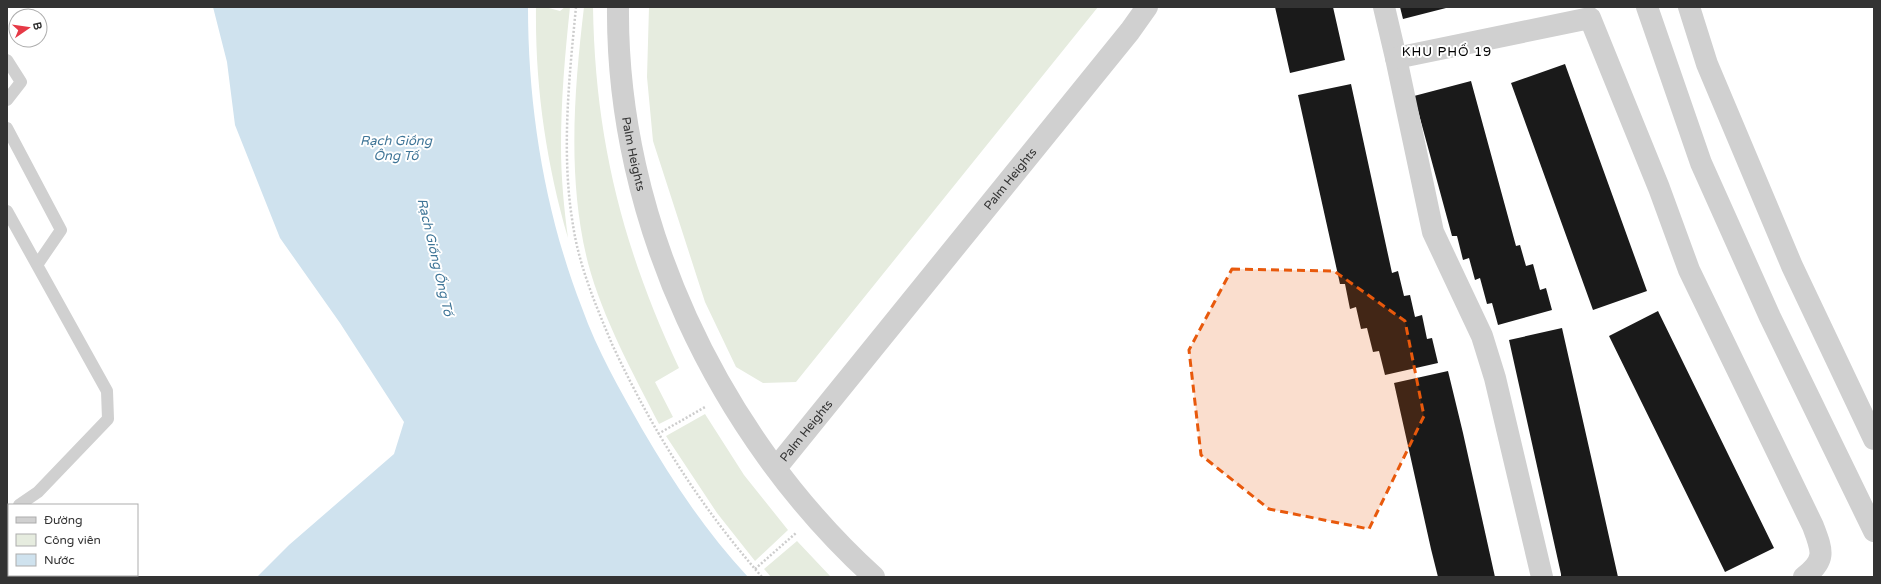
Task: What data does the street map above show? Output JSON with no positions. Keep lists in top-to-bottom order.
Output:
{
  "streets": {
    "street": ["Palm Heights"]
  },
  "districts": ["KHU PHỐ 19"],
  "water": ["Rạch Giồng Ông Tố", "Rạch Giống Ống Tố"],
  "legend": ["Đường", "Công viên", "Nước"],
  "north": "right"
}
